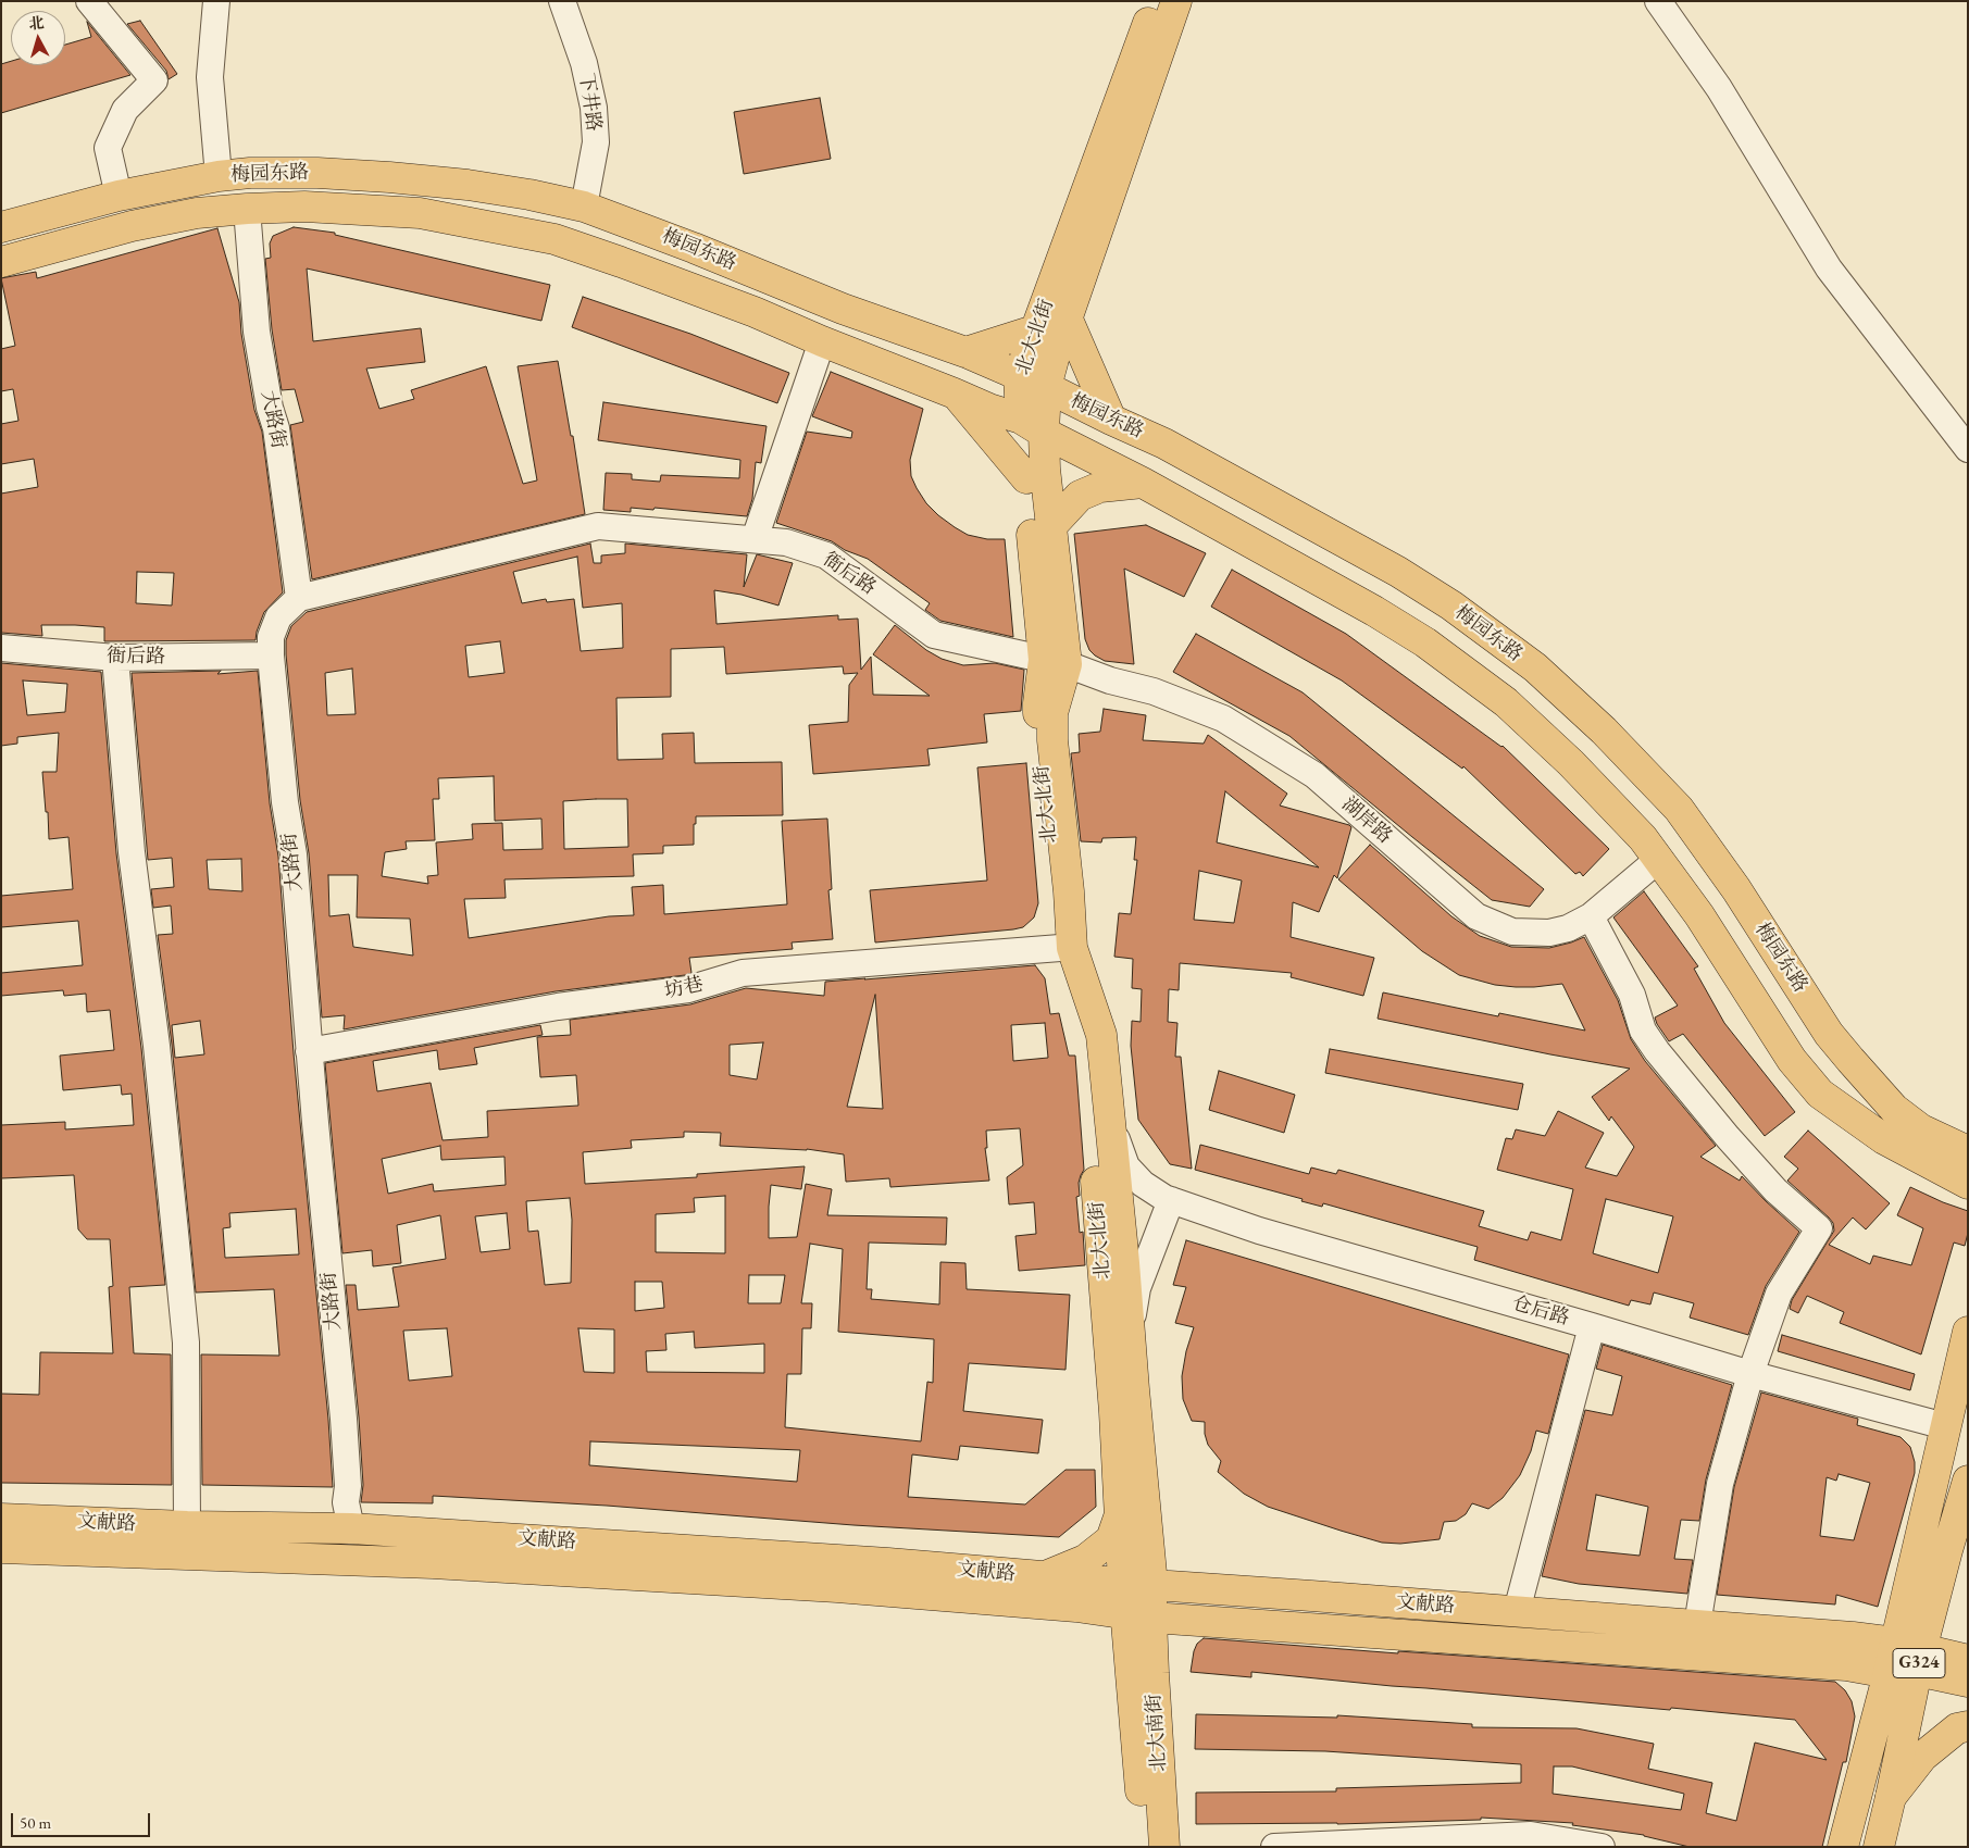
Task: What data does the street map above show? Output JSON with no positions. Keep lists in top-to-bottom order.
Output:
{
  "streets": {
    "main road": [
      "梅园东路",
      "北大北街",
      "文献路",
      "G324",
      "北大南街"
    ],
    "street": [
      "下井路",
      "大路街",
      "衙后路",
      "湖岸路",
      "坊巷",
      "仓后路"
    ]
  },
  "crossings": [
    ["下井路", "梅园东路"],
    ["梅园东路", "北大北街"],
    ["梅园东路", "大路街"],
    ["梅园东路", "湖岸路"],
    ["北大北街", "衙后路"],
    ["北大北街", "湖岸路"],
    ["北大北街", "坊巷"],
    ["北大北街", "仓后路"],
    ["北大北街", "文献路"],
    ["北大北街", "北大南街"],
    ["大路街", "衙后路"],
    ["大路街", "坊巷"],
    ["大路街", "文献路"],
    ["衙后路", "湖岸路"],
    ["仓后路", "G324"],
    ["文献路", "G324"],
    ["文献路", "北大南街"]
  ],
  "scale_bar": "50 m",
  "north": "top"
}
